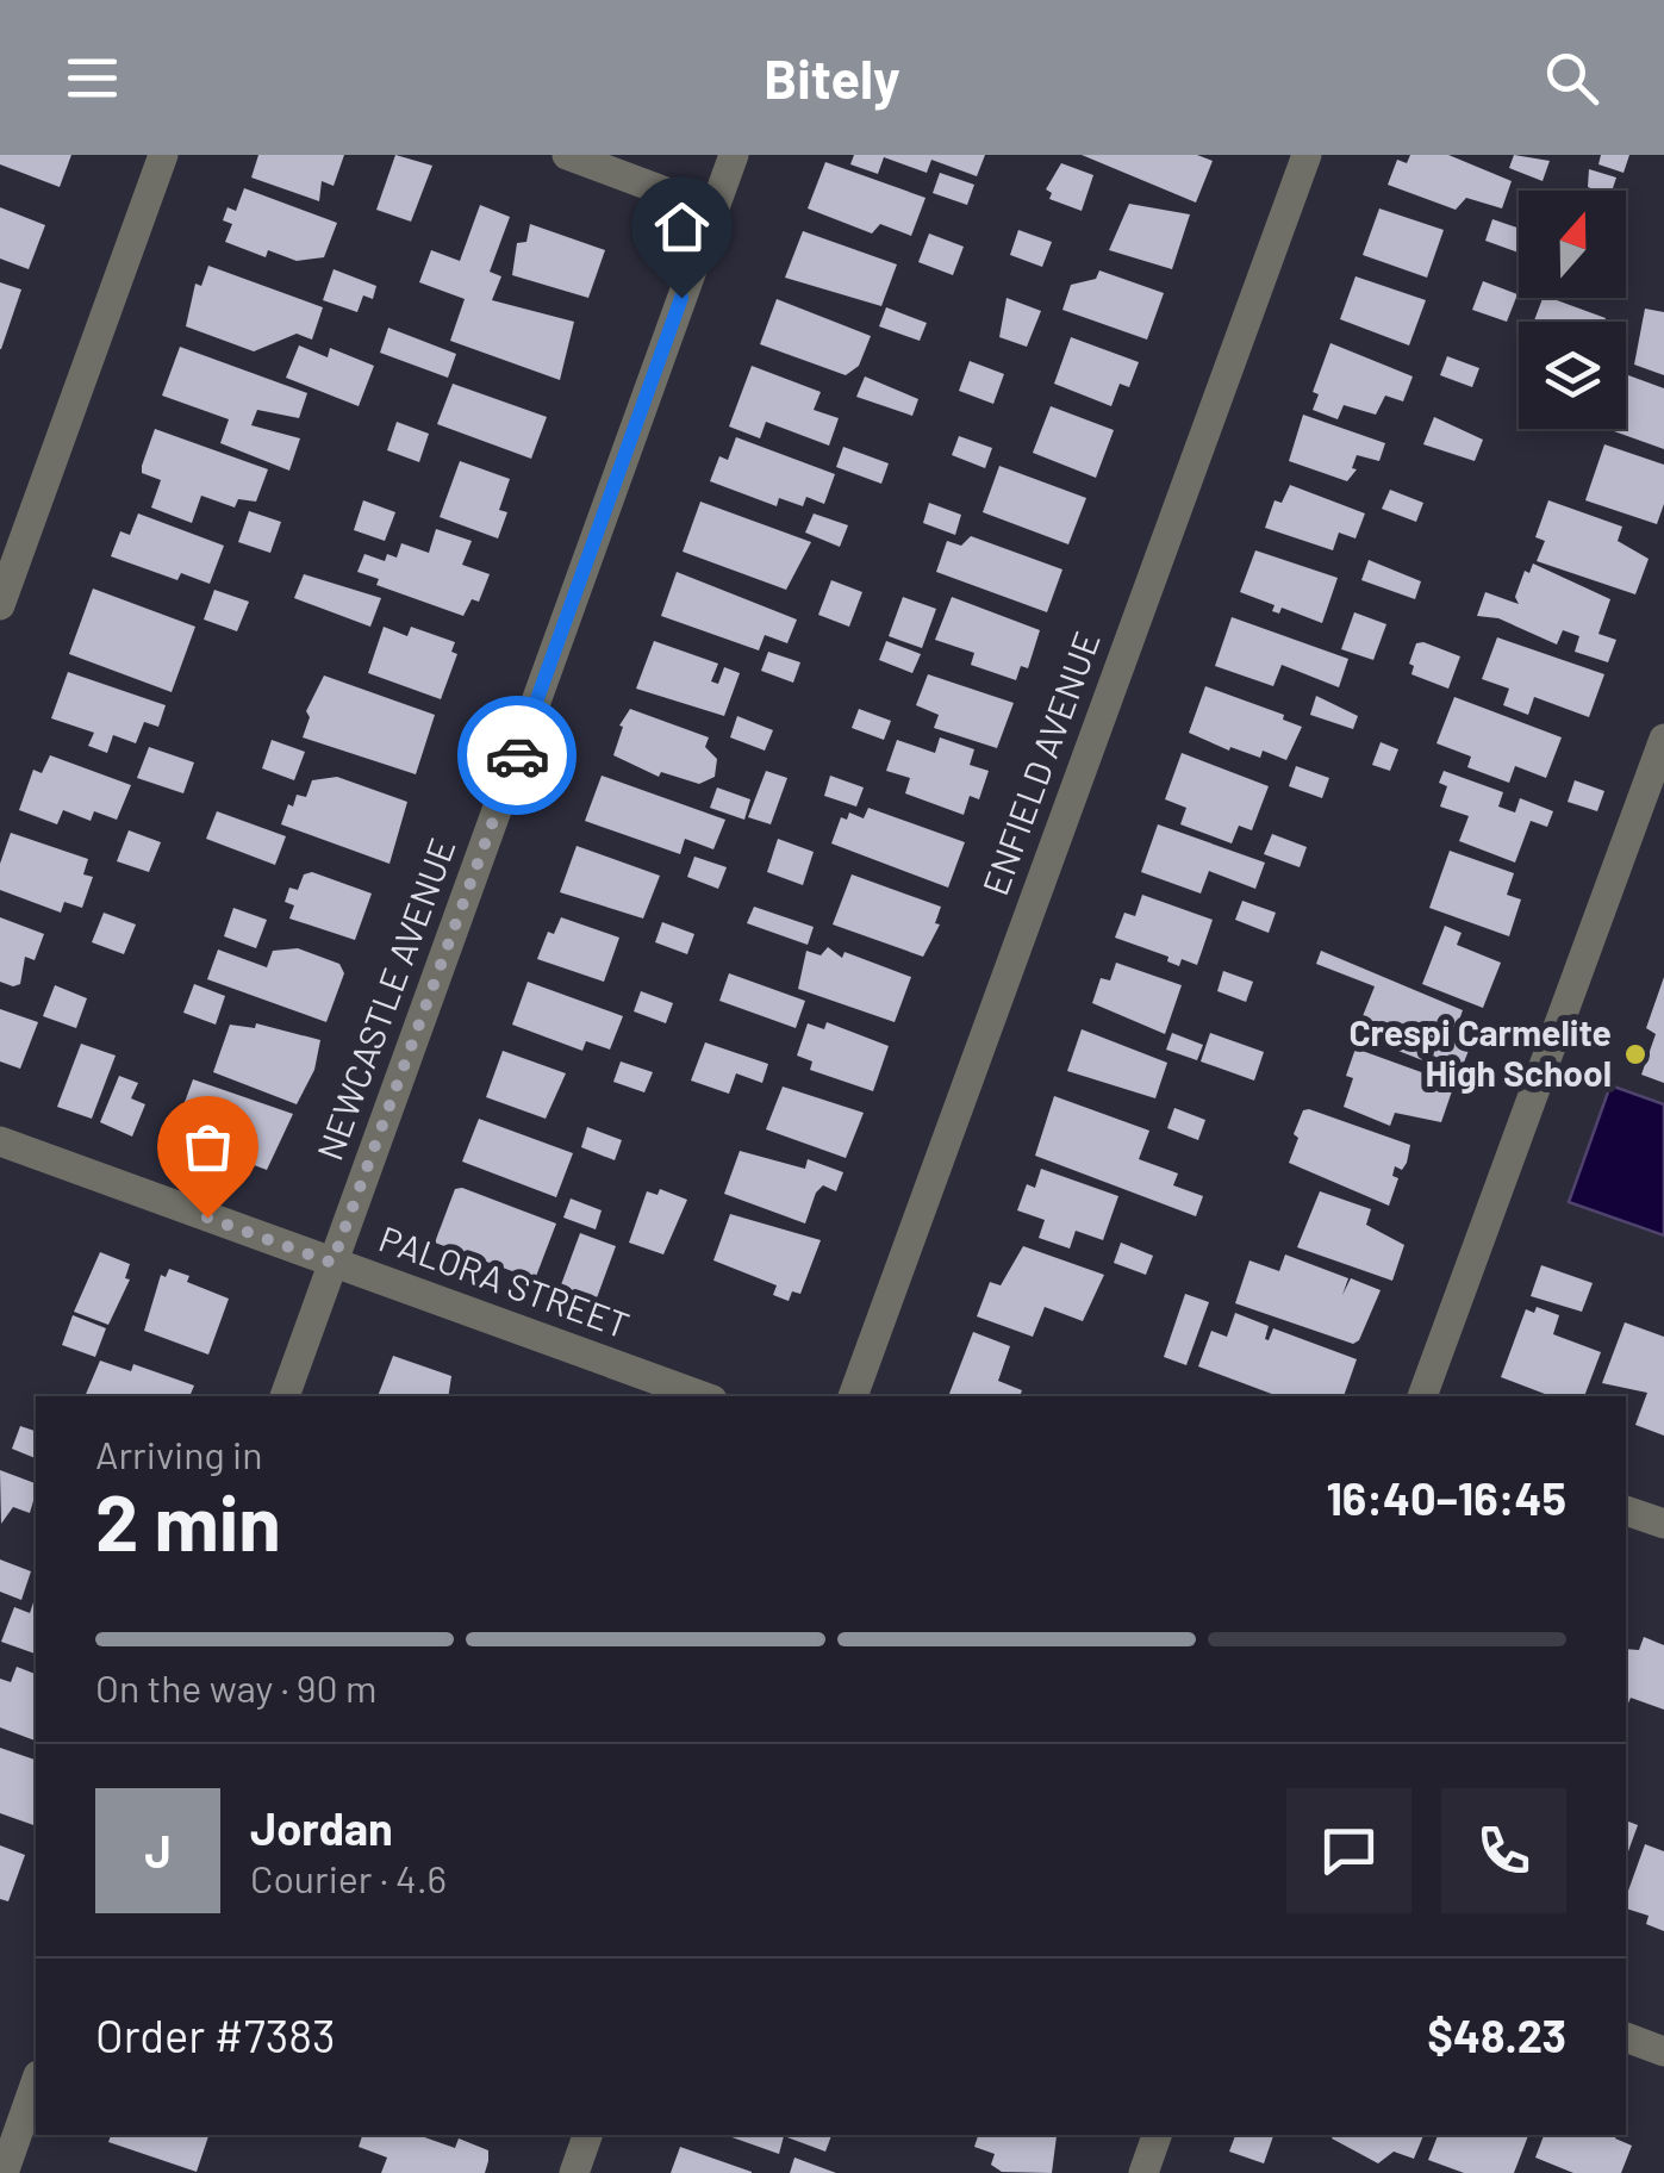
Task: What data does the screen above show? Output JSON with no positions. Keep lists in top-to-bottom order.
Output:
{
  "streets": {
    "street": ["ENFIELD AVENUE", "NEWCASTLE AVENUE", "PALORA STREET"]
  },
  "crossings": [
    ["NEWCASTLE AVENUE", "PALORA STREET"]
  ],
  "places": ["Crespi Carmelite High School"],
  "north": "top",
  "page": {
    "header": "Bitely",
    "heading": ["2 min", "Arriving in", "16:40–16:45"],
    "panel": [
      "Jordan",
      "Courier · 4.6",
      "Order #7383",
      "$48.23"
    ],
    "bar": "On the way · 90 m",
    "round": "J"
  }
}
